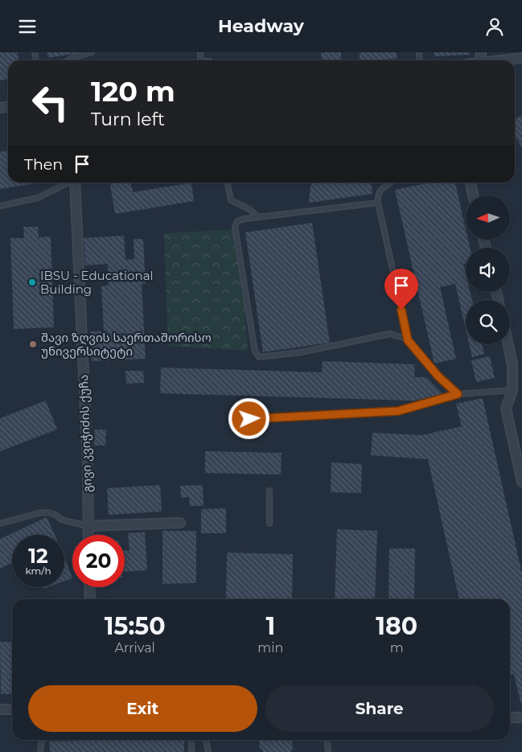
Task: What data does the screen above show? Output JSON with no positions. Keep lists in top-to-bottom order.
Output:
{
  "streets": {
    "street": ["გივი კვიჭიძის ქუჩა"]
  },
  "places": ["IBSU - Educational Building", "შავი ზღვის საერთაშორისო უნივერსიტეტი"],
  "north": "left",
  "page": {
    "header": "Headway",
    "turn": ["120 m", "Turn left"],
    "then": "Then",
    "speed": "12 km/h",
    "limit": "20",
    "eta": [
      "15:50",
      "Arrival",
      "1",
      "min",
      "180",
      "m"
    ],
    "buttons": ["Exit", "Share"]
  }
}
